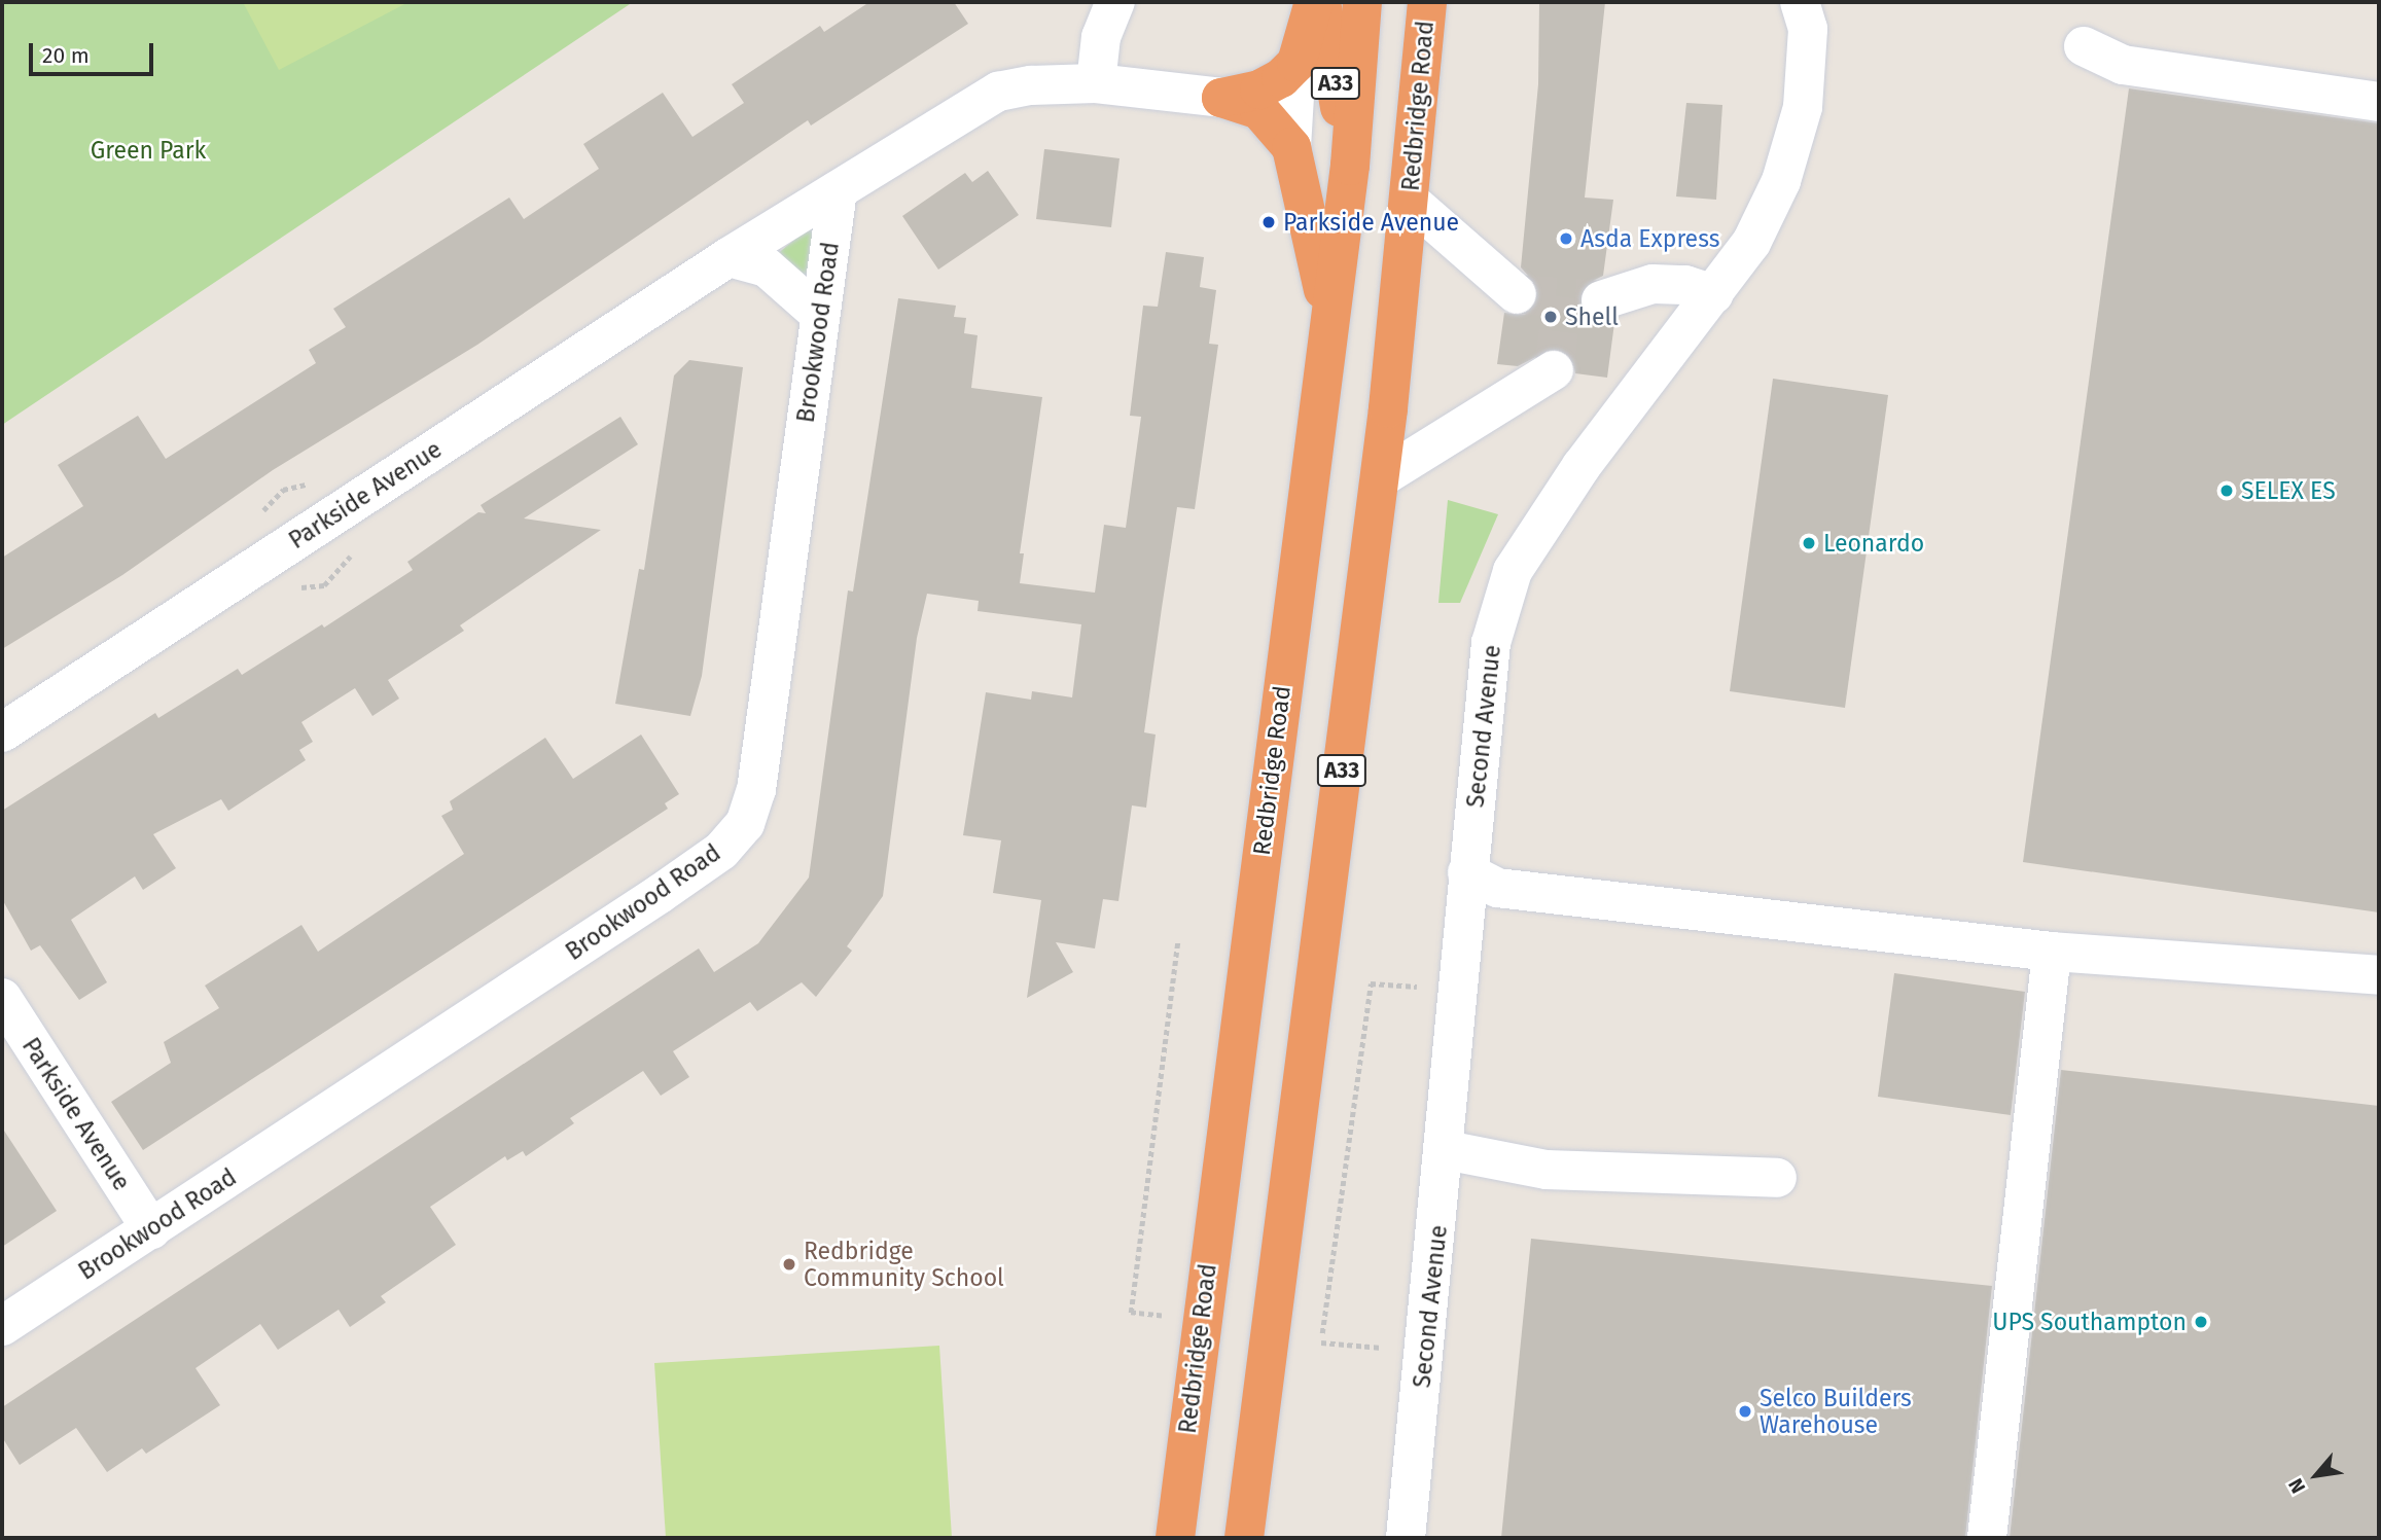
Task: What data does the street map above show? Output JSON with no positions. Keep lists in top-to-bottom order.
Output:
{
  "streets": {
    "highway": ["A33", "Redbridge Road"],
    "street": ["Brookwood Road", "Parkside Avenue", "Second Avenue"]
  },
  "crossings": [
    ["A33", "Redbridge Road"],
    ["Brookwood Road", "Parkside Avenue"]
  ],
  "parks": ["Green Park"],
  "places": [
    "Parkside Avenue",
    "Asda Express",
    "Shell",
    "SELEX ES",
    "Leonardo",
    "Redbridge Community School",
    "UPS Southampton",
    "Selco Builders Warehouse"
  ],
  "scale_bar": "20 m",
  "north": "bottom left"
}
